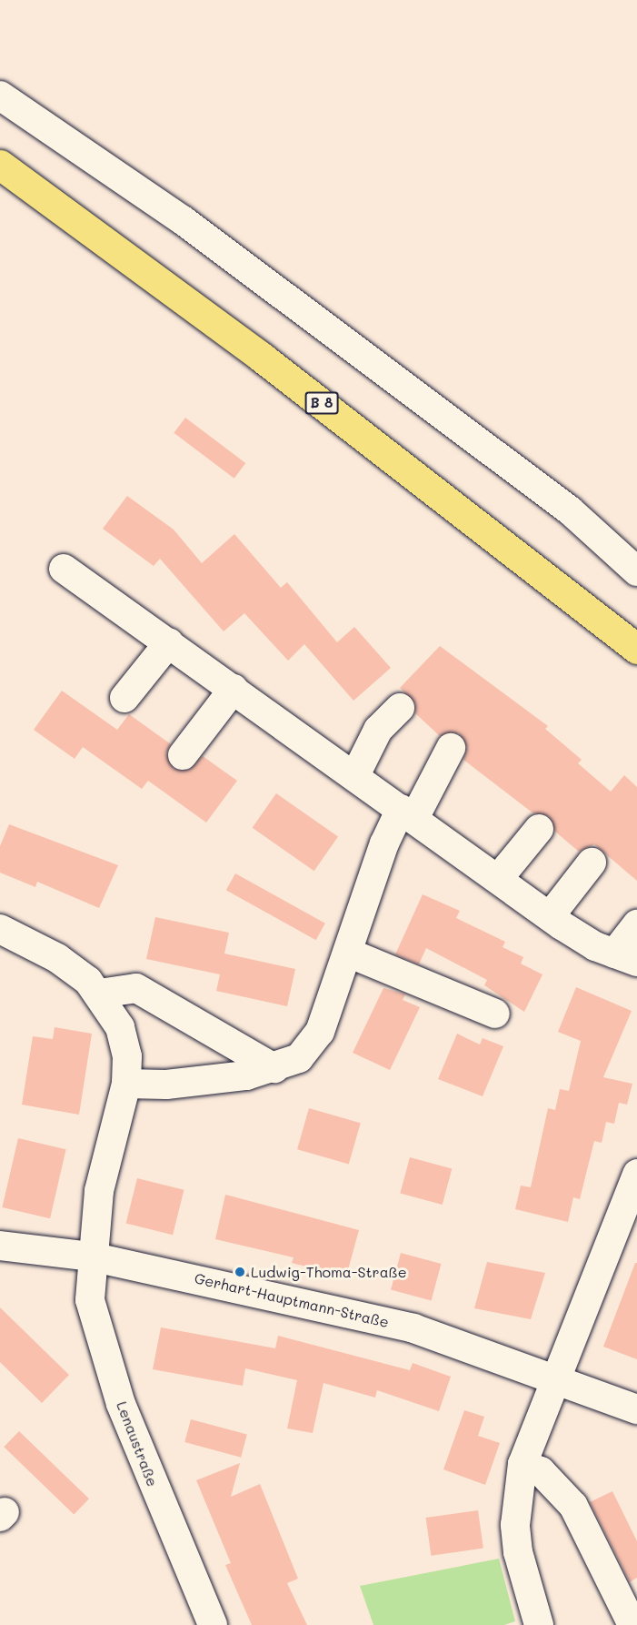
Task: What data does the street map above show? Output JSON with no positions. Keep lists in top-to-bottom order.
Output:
{
  "streets": {
    "main road": ["B 8"],
    "street": ["Gerhart-Hauptmann-Straße", "Lenaustraße"]
  },
  "crossings": [
    ["Gerhart-Hauptmann-Straße", "Lenaustraße"]
  ],
  "places": ["Ludwig-Thoma-Straße"]
}
